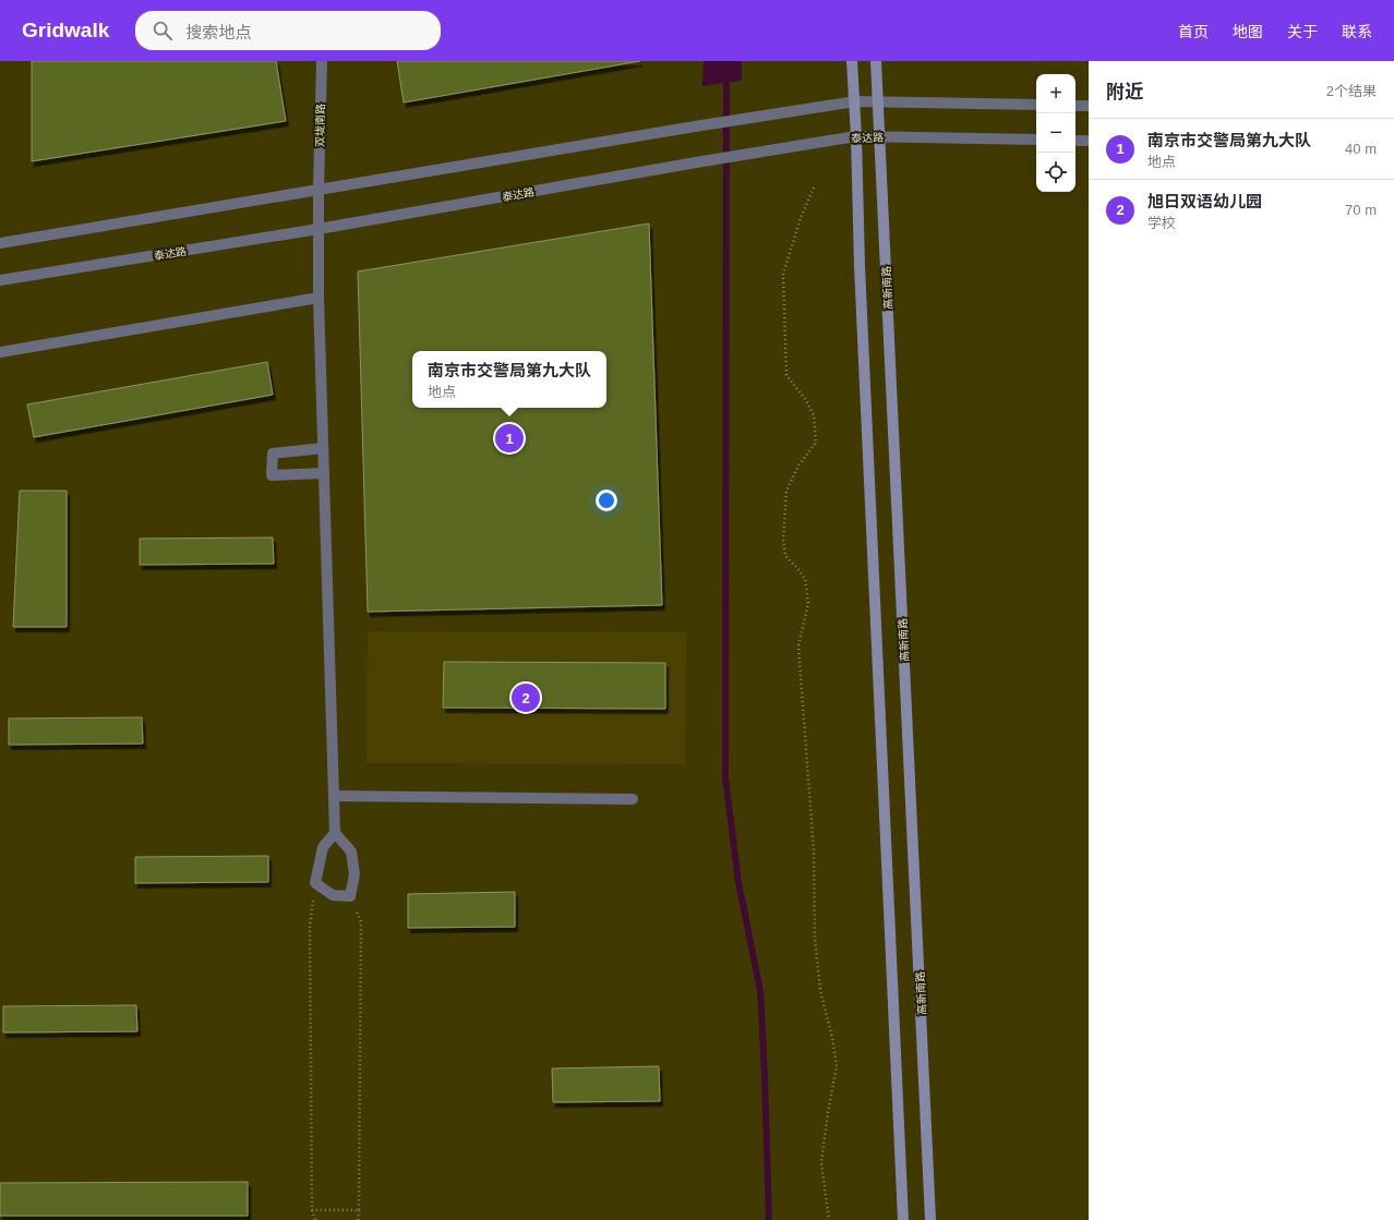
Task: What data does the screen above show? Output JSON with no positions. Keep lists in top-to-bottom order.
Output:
{
  "streets": {
    "main road": ["高新南路"],
    "street": ["双垅南路", "泰达路"]
  },
  "crossings": [
    ["双垅南路", "泰达路"],
    ["泰达路", "高新南路"]
  ],
  "page": {
    "header": "Gridwalk",
    "search": "搜索地点",
    "nav": [
      "首页",
      "地图",
      "关于",
      "联系"
    ],
    "heading": ["附近", "2个结果"],
    "map_buttons": ["+", "−"],
    "list": [
      {
        "mark": "1",
        "name": "南京市交警局第九大队",
        "note": "地点",
        "value": "40 m"
      },
      {
        "mark": "2",
        "name": "旭日双语幼儿园",
        "note": "学校",
        "value": "70 m"
      }
    ],
    "popup": ["南京市交警局第九大队", "地点"],
    "pins": ["1", "2"]
  }
}
